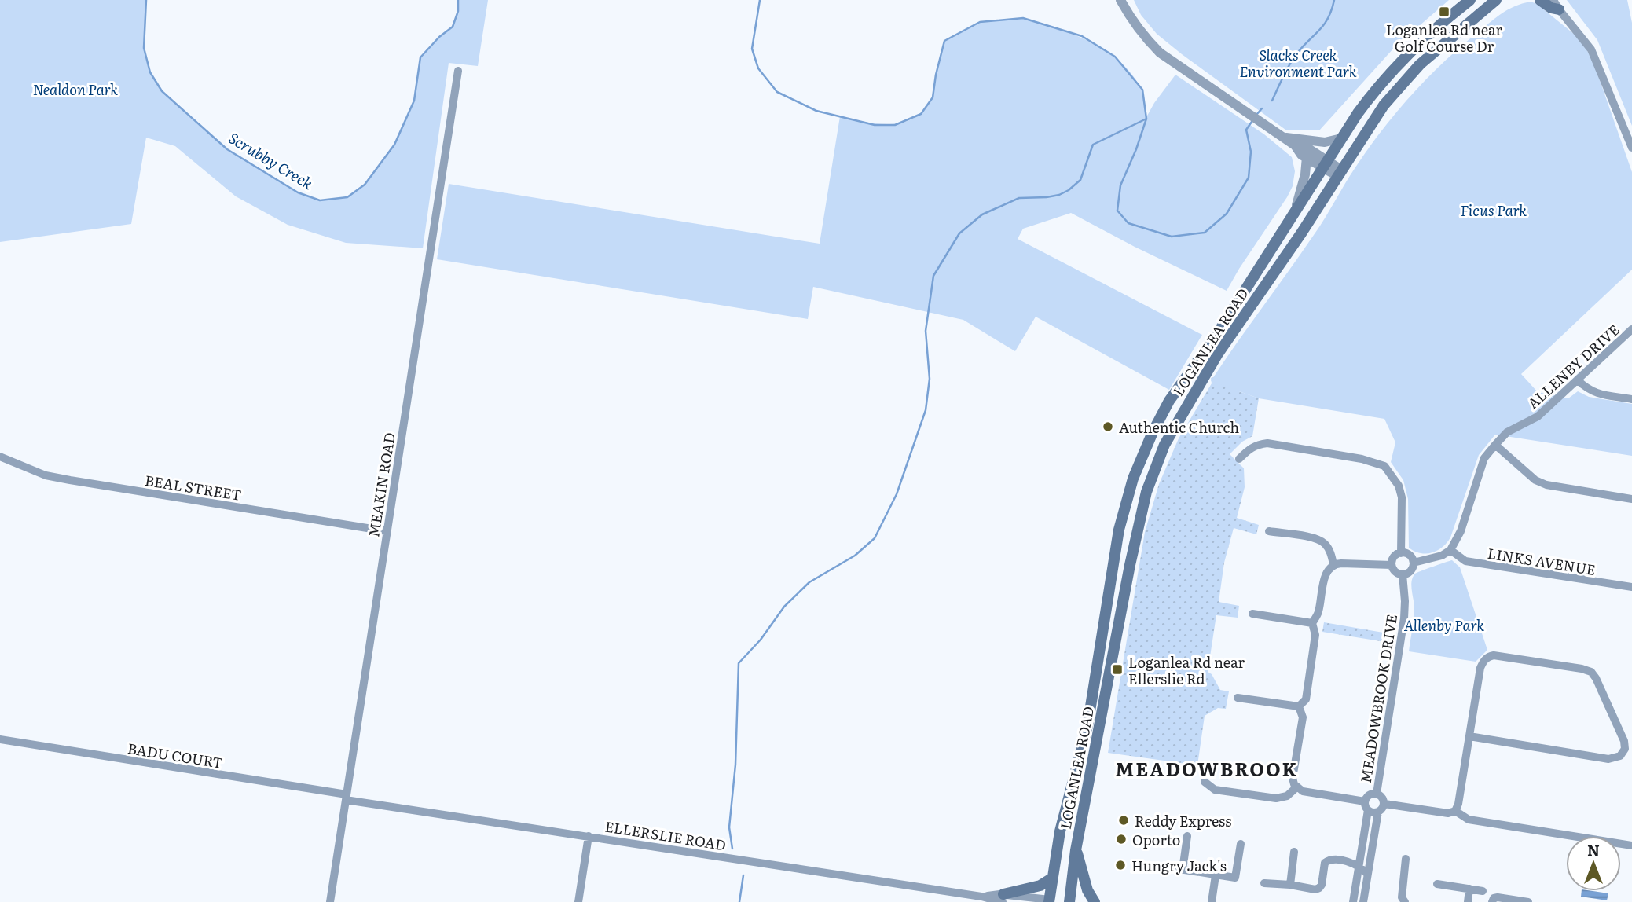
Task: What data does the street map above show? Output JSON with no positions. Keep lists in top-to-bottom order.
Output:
{
  "streets": {
    "main road": ["LOGANLEA ROAD"],
    "street": [
      "ALLENBY DRIVE",
      "MEAKIN ROAD",
      "BEAL STREET",
      "LINKS AVENUE",
      "MEADOWBROOK DRIVE",
      "BADU COURT",
      "ELLERSLIE ROAD"
    ]
  },
  "crossings": [
    ["LOGANLEA ROAD", "ELLERSLIE ROAD"],
    ["ALLENBY DRIVE", "LINKS AVENUE"],
    ["MEAKIN ROAD", "BEAL STREET"],
    ["MEAKIN ROAD", "BADU COURT"],
    ["MEAKIN ROAD", "ELLERSLIE ROAD"],
    ["BADU COURT", "ELLERSLIE ROAD"]
  ],
  "districts": ["MEADOWBROOK"],
  "water": ["Scrubby Creek"],
  "parks": [
    "Slacks Creek Environment Park",
    "Nealdon Park",
    "Ficus Park",
    "Allenby Park"
  ],
  "places": {
    "transit": ["Loganlea Rd near Golf Course Dr", "Loganlea Rd near Ellerslie Rd"],
    "other": [
      "Authentic Church",
      "Reddy Express",
      "Oporto",
      "Hungry Jack's"
    ]
  },
  "north": "top"
}
